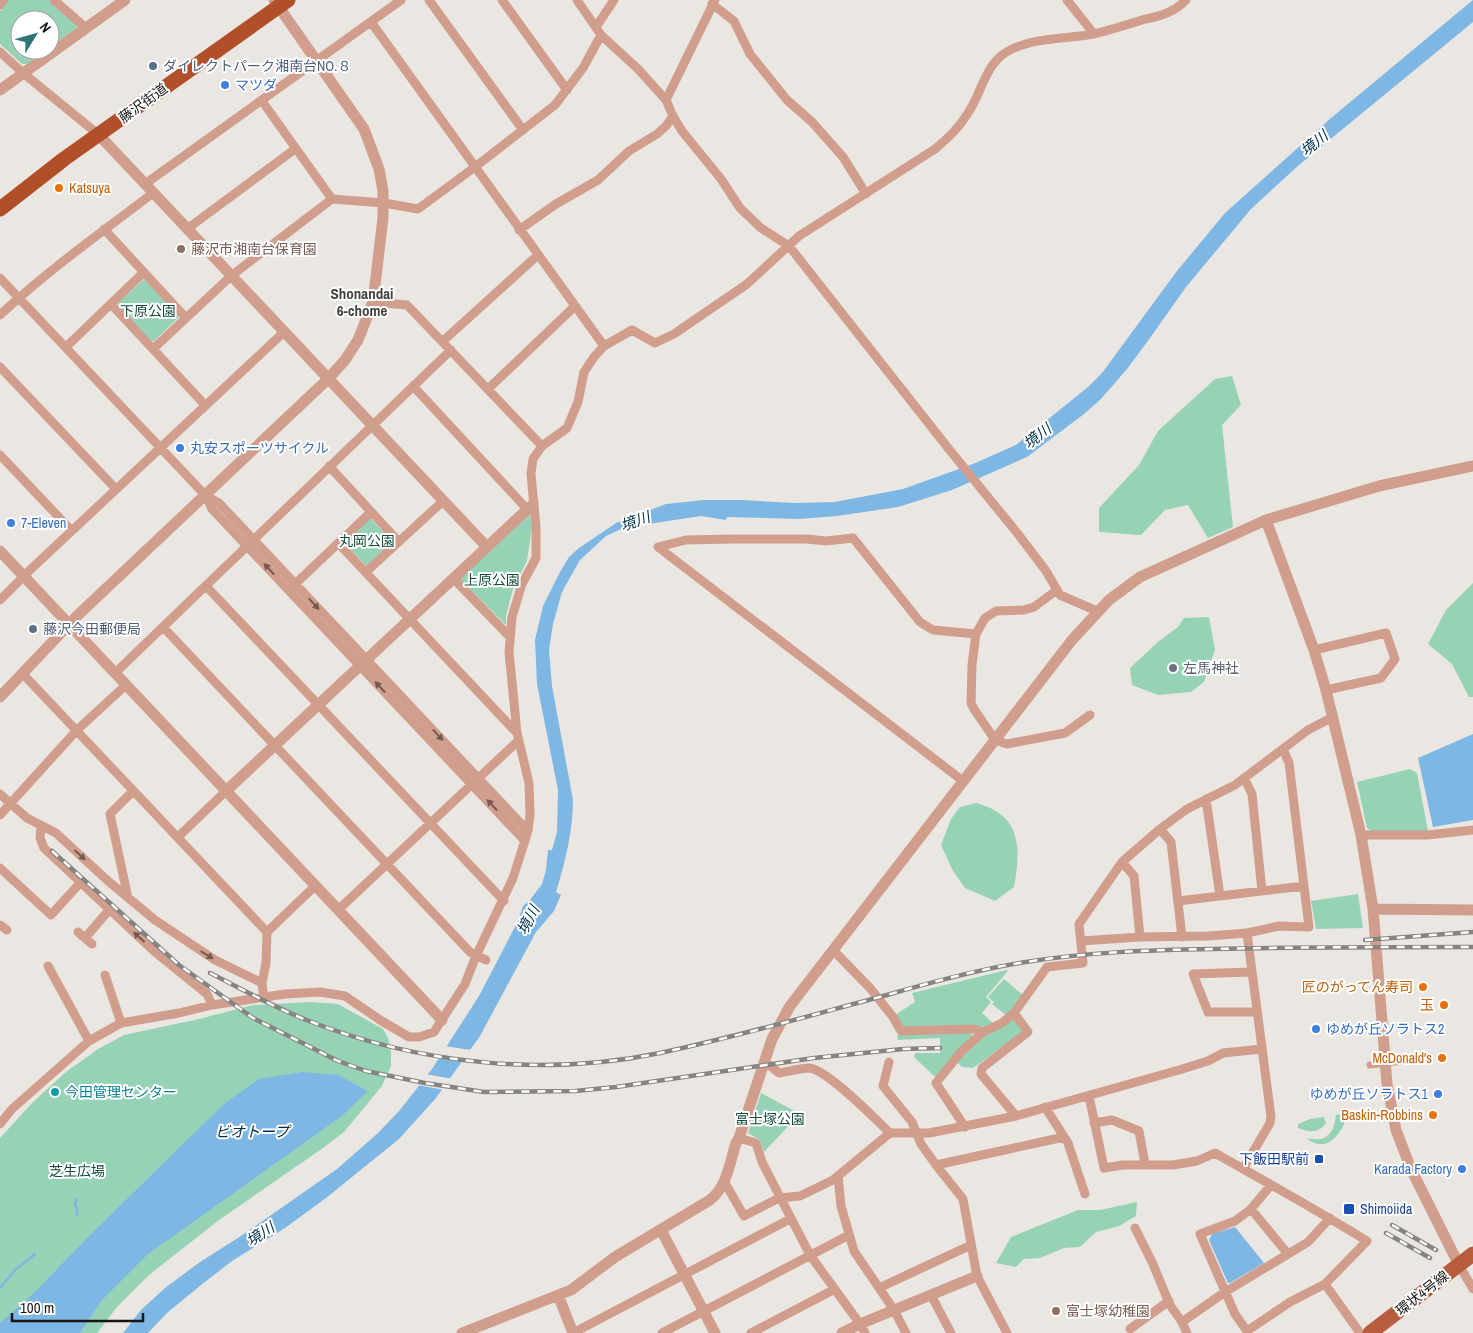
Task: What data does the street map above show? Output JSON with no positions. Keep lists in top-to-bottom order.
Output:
{
  "streets": {
    "highway": ["藤沢街道"],
    "main road": ["環状4号線"]
  },
  "districts": ["Shonandai 6-chome"],
  "water": ["境川", "ビオトープ"],
  "parks": [
    "下原公園",
    "丸岡公園",
    "上原公園",
    "富士塚公園",
    "芝生広場"
  ],
  "places": {
    "other": [
      "ダイレクトパーク湘南台NO.８",
      "マツダ",
      "Katsuya",
      "藤沢市湘南台保育園",
      "丸安スポーツサイクル",
      "7-Eleven",
      "藤沢今田郵便局",
      "左馬神社",
      "匠のがってん寿司",
      "玉",
      "ゆめが丘ソラトス2",
      "McDonald's",
      "今田管理センター",
      "ゆめが丘ソラトス1",
      "Baskin-Robbins",
      "Karada Factory",
      "富士塚幼稚園"
    ],
    "transit": ["下飯田駅前", "Shimoiida"]
  },
  "scale_bar": "100 m",
  "north": "top right"
}
